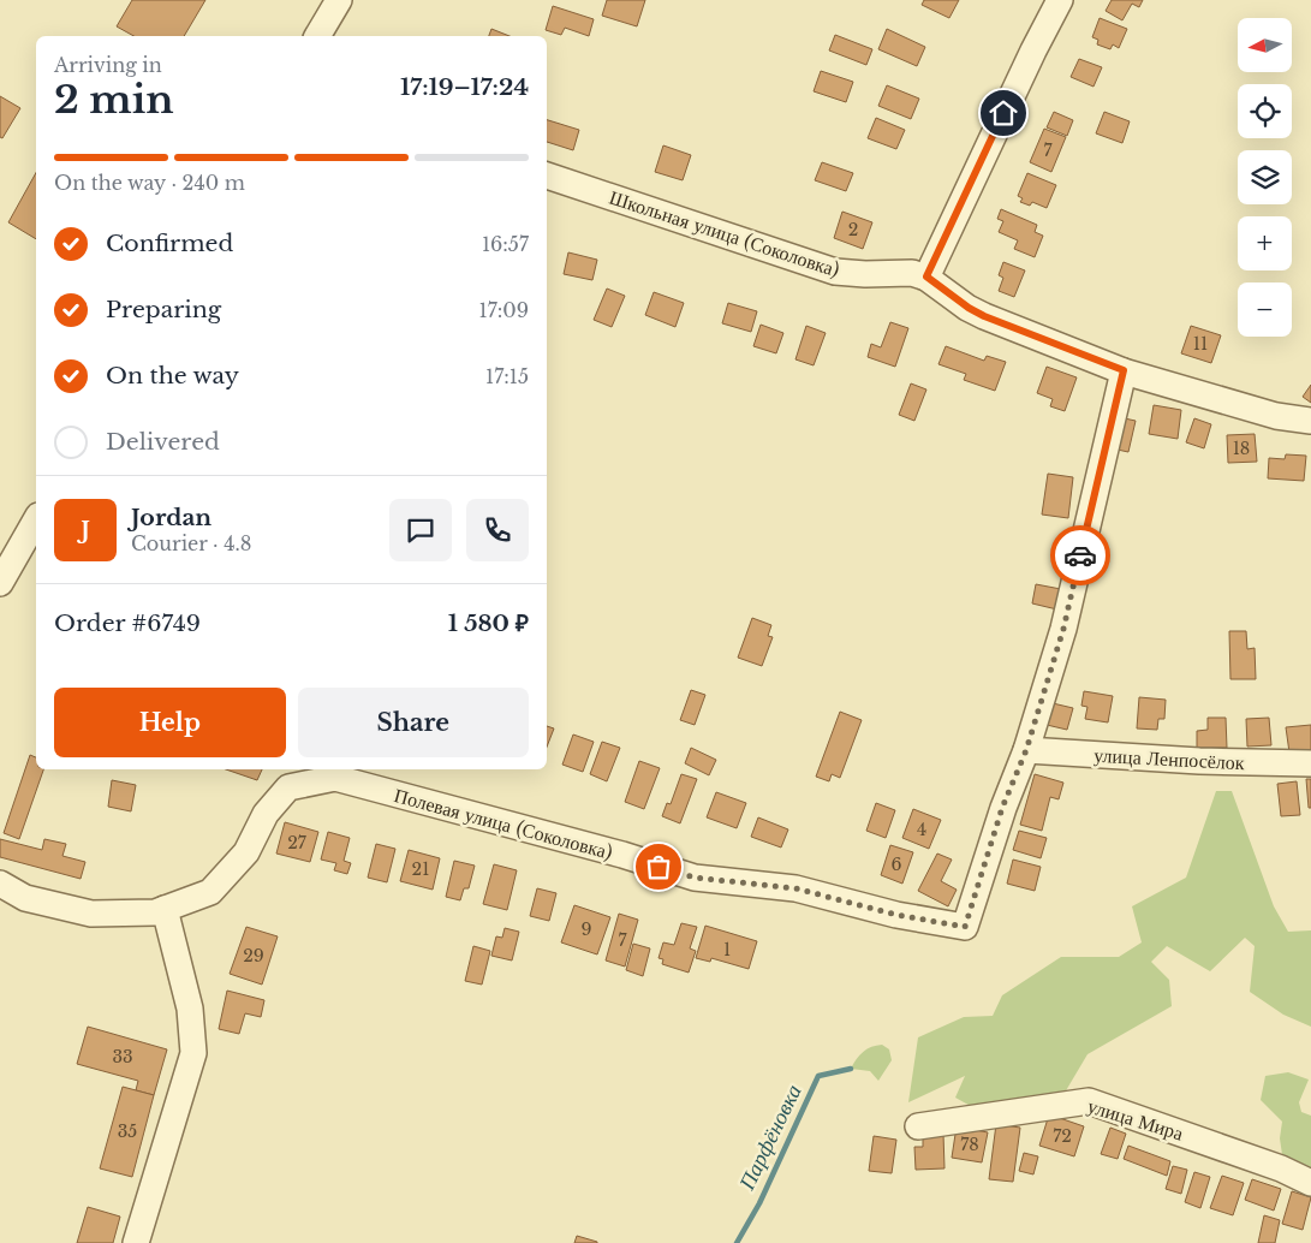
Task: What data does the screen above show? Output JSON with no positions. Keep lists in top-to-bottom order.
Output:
{
  "streets": {
    "street": [
      "Школьная улица (Соколовка)",
      "улица Ленпосёлок",
      "Полевая улица (Соколовка)",
      "улица Мира"
    ]
  },
  "crossings": [
    ["улица Ленпосёлок", "Полевая улица (Соколовка)"]
  ],
  "water": ["Парфёновка"],
  "house_numbers": [
    "7",
    "2",
    "11",
    "18",
    "4",
    "27",
    "6",
    "21",
    "9",
    "7",
    "1",
    "29",
    "33",
    "35",
    "72",
    "78"
  ],
  "north": "left",
  "page": {
    "map_buttons": ["+", "−"],
    "heading": ["2 min", "Arriving in", "17:19–17:24"],
    "panel": [
      "Jordan",
      "Courier · 4.8",
      "Order #6749",
      "1 580 ₽"
    ],
    "bar": "On the way · 240 m",
    "list": [
      ["Confirmed", "16:57"],
      ["Preparing", "17:09"],
      ["On the way", "17:15"],
      "Delivered"
    ],
    "round": "J",
    "buttons": ["Help", "Share"]
  }
}
